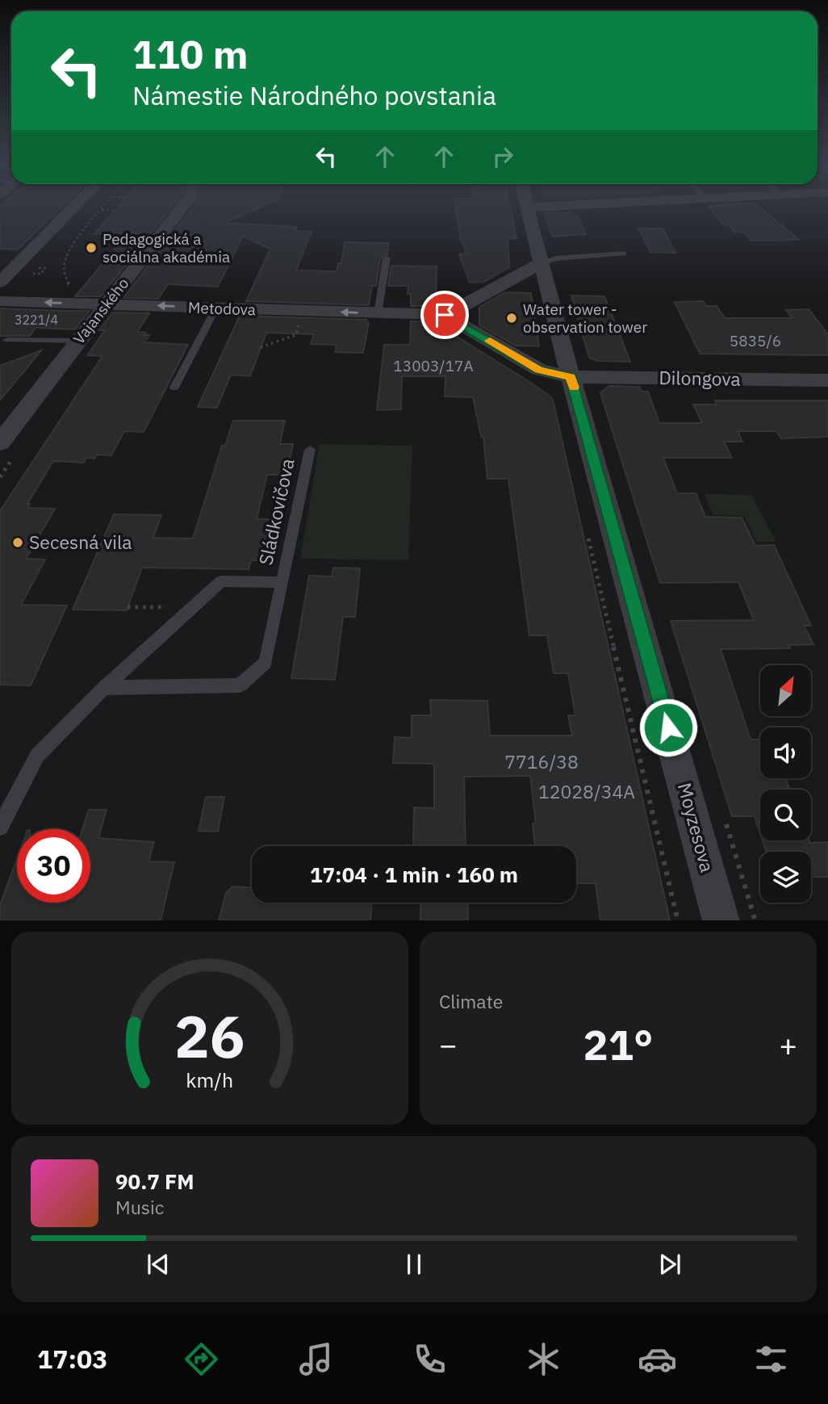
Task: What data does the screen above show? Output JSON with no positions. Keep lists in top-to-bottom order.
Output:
{
  "streets": {
    "street": [
      "Metodova",
      "Vajanského",
      "Dilongova",
      "Moyzesova"
    ],
    "lane": ["Sládkovičova"]
  },
  "crossings": [
    ["Metodova", "Vajanského"],
    ["Metodova", "Dilongova"],
    ["Dilongova", "Moyzesova"]
  ],
  "one_way": ["Metodova"],
  "places": ["Pedagogická a sociálna akadémia", "Water tower - observation tower", "Secesná vila"],
  "house_numbers": [
    "3221/4",
    "5835/6",
    "13003/17A",
    "7716/38",
    "12028/34A"
  ],
  "north": "top right",
  "page": {
    "turn": ["110 m", "Námestie Národného povstania"],
    "limit": "30",
    "trip": "17:04 · 1 min · 160 m",
    "tile": "Climate",
    "heat": ["−", "21°", "+"],
    "song": ["90.7 FM", "Music"],
    "tabs": "17:03",
    "gauge": ["26", "km/h"]
  }
}
